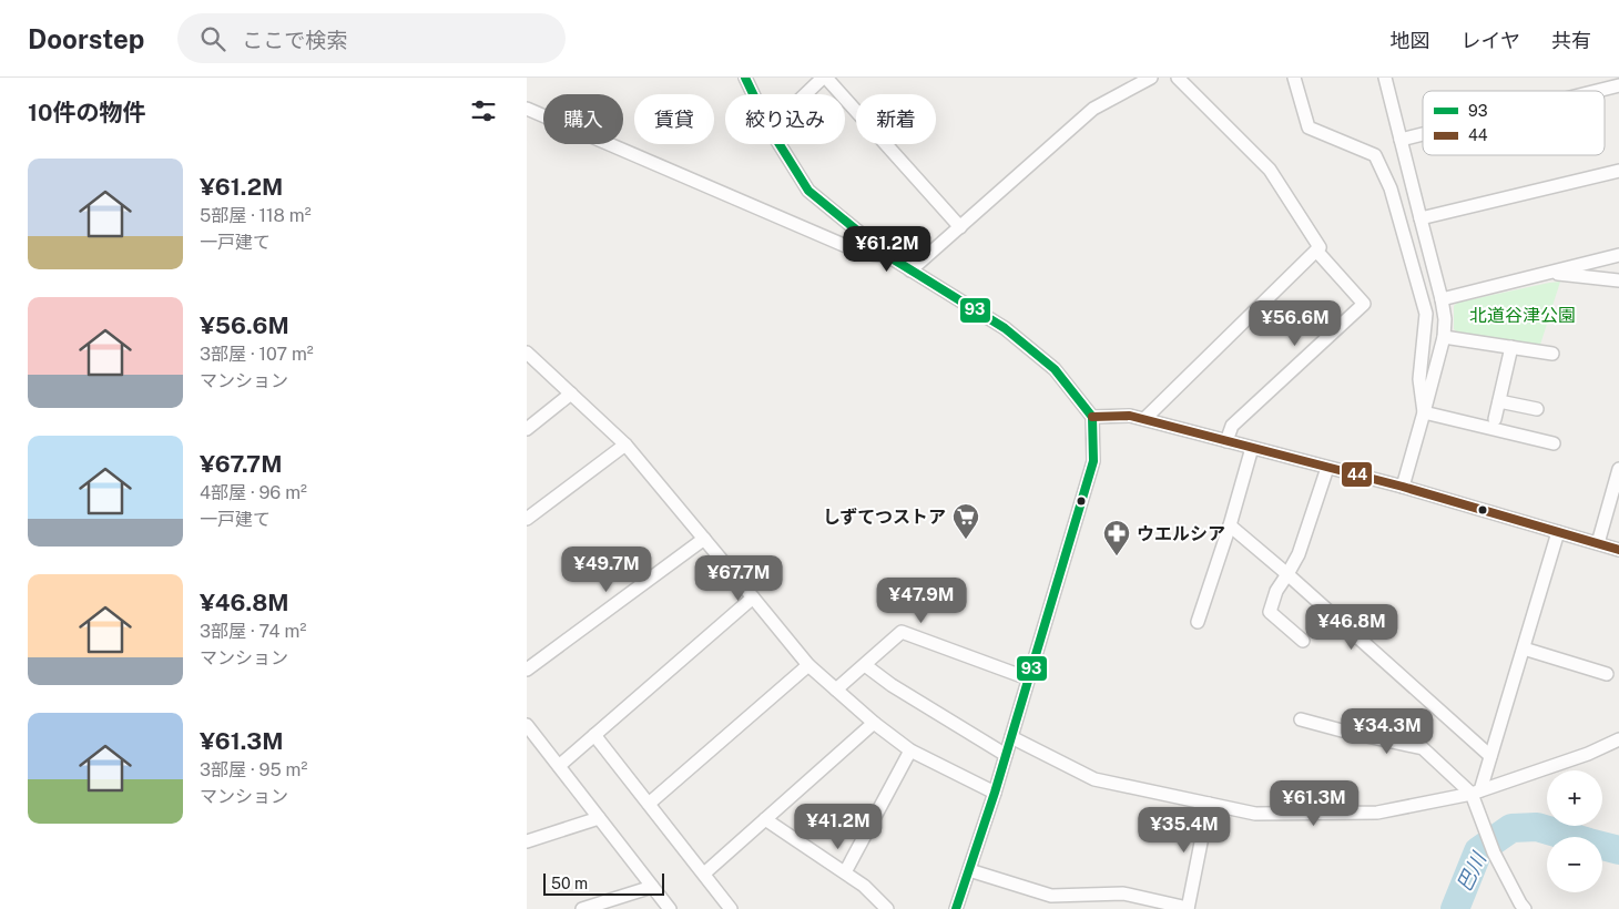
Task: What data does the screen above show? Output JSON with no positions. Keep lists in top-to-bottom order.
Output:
{
  "water": ["巴川"],
  "parks": ["北道谷津公園"],
  "places": {
    "supermarket": ["しずてつストア"],
    "pharmacy": ["ウエルシア"]
  },
  "lines": ["transit line 93", "transit line 44"],
  "legend": ["93", "44"],
  "scale_bar": "50 m",
  "page": {
    "header": "Doorstep",
    "search": "ここで検索",
    "nav": ["地図", "レイヤ", "共有"],
    "heading": "10件の物件",
    "chip": [
      "購入",
      "賃貸",
      "絞り込み",
      "新着"
    ],
    "list": [
      {
        "name": "¥61.2M",
        "note": "5部屋 · 118 m² · 一戸建て"
      },
      {
        "name": "¥56.6M",
        "note": "3部屋 · 107 m² · マンション"
      },
      {
        "name": "¥67.7M",
        "note": "4部屋 · 96 m² · 一戸建て"
      },
      {
        "name": "¥46.8M",
        "note": "3部屋 · 74 m² · マンション"
      },
      {
        "name": "¥61.3M",
        "note": "3部屋 · 95 m² · マンション"
      }
    ],
    "price": [
      "¥61.2M",
      "¥56.6M",
      "¥49.7M",
      "¥67.7M",
      "¥47.9M",
      "¥46.8M",
      "¥34.3M",
      "¥61.3M",
      "¥41.2M",
      "¥35.4M"
    ],
    "map_buttons": ["+", "−"],
    "scale": "50 m"
  }
}
